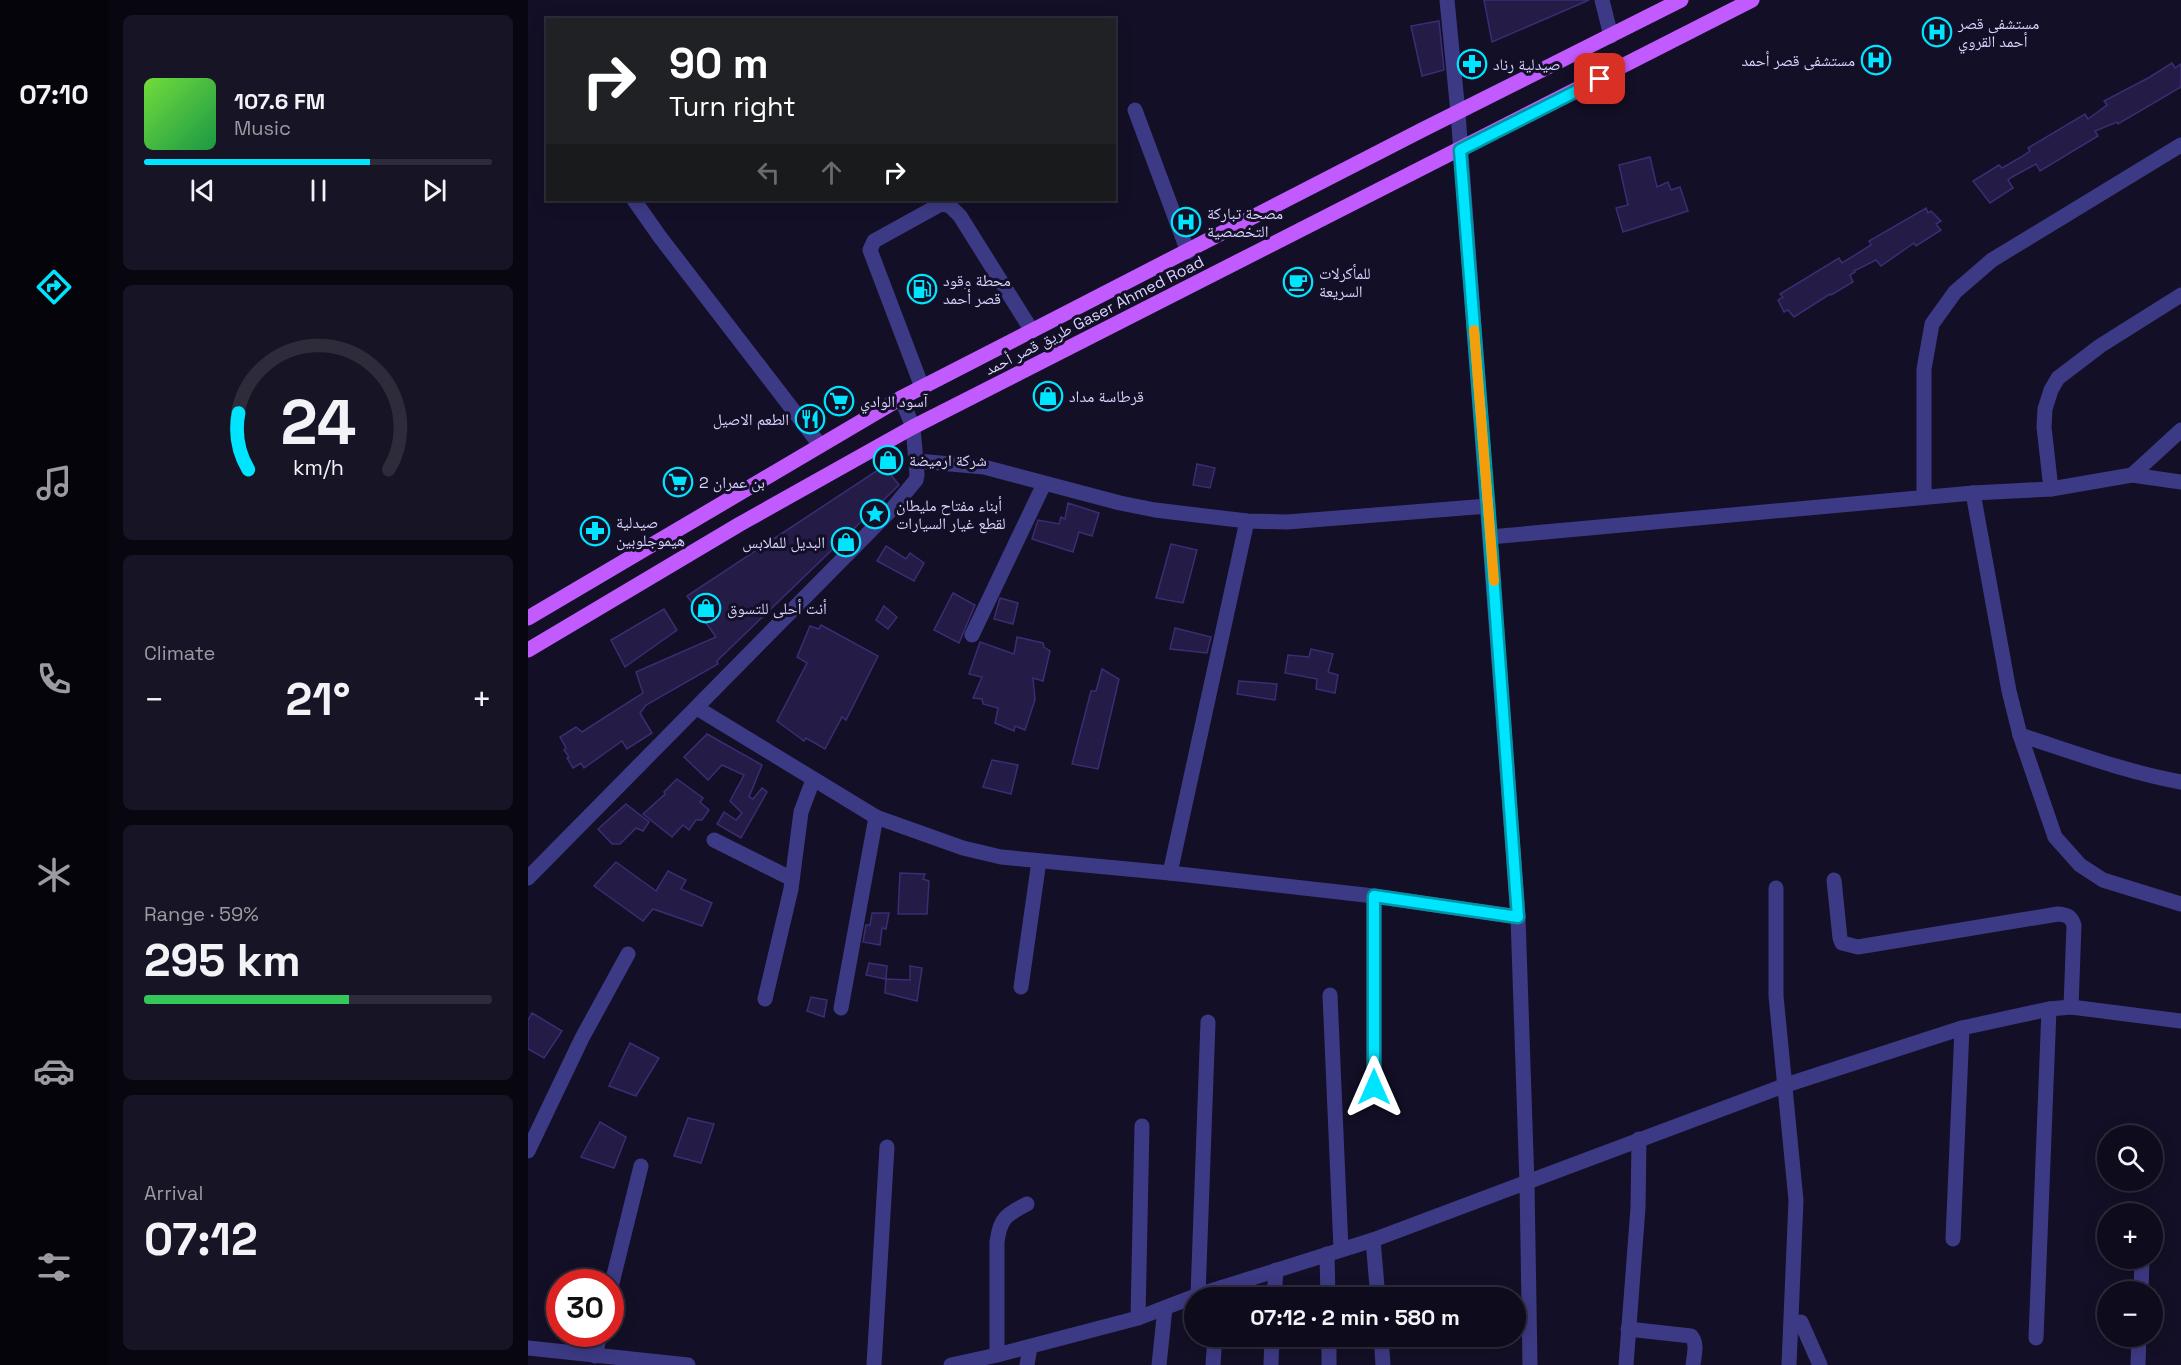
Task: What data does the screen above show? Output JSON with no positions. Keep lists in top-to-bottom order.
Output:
{
  "streets": {
    "main road": ["طريق قصر أحمد Gaser Ahmed Road"]
  },
  "places": {
    "hospital": ["مستشفى قصر أحمد القروي", "مستشفى قصر أحمد", "مصحة تباركة التخصصية"],
    "pharmacy": ["صيدلية رناد", "صيدلية هيموجلوبين"],
    "cafe": ["للمأكرلات السريعة"],
    "fuel station": ["محطة وقود قصر أحمد"],
    "shop": [
      "قرطاسة مداد",
      "شركة ارميضة",
      "البديل للملابس",
      "أنت أحلى للتسوق"
    ],
    "supermarket": ["آسود الوادي", "بن عمران 2"],
    "restaurant": ["الطعم الاصيل"],
    "place": ["أبناء مفتاح مليطان لقطع غيار السيارات"]
  },
  "page": {
    "tabs": "07:10",
    "turn": ["90 m", "Turn right"],
    "song": ["107.6 FM", "Music"],
    "tile": [
      "Climate",
      ["Range · 59%", "295 km"],
      ["Arrival", "07:12"]
    ],
    "heat": ["−", "21°", "+"],
    "map_buttons": ["+", "−"],
    "limit": "30",
    "trip": "07:12 · 2 min · 580 m",
    "gauge": ["24", "km/h"]
  }
}
